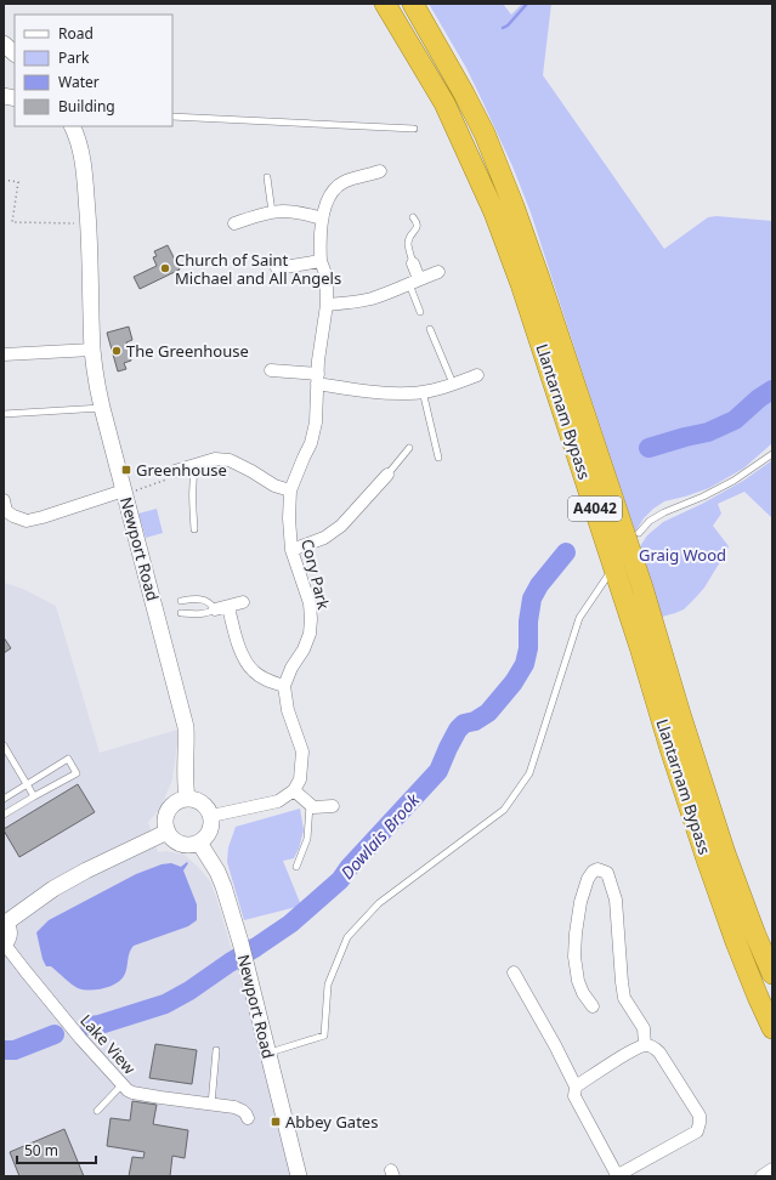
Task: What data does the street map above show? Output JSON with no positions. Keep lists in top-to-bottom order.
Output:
{
  "streets": {
    "highway": ["Llantarnam Bypass", "A4042"],
    "street": ["Newport Road", "Cory Park", "Lake View"]
  },
  "water": ["Dowlais Brook"],
  "parks": ["Graig Wood"],
  "places": {
    "other": ["Church of Saint Michael and All Angels", "The Greenhouse"],
    "transit": ["Greenhouse", "Abbey Gates"]
  },
  "legend": [
    "Road",
    "Park",
    "Water",
    "Building"
  ],
  "scale_bar": "50 m"
}
